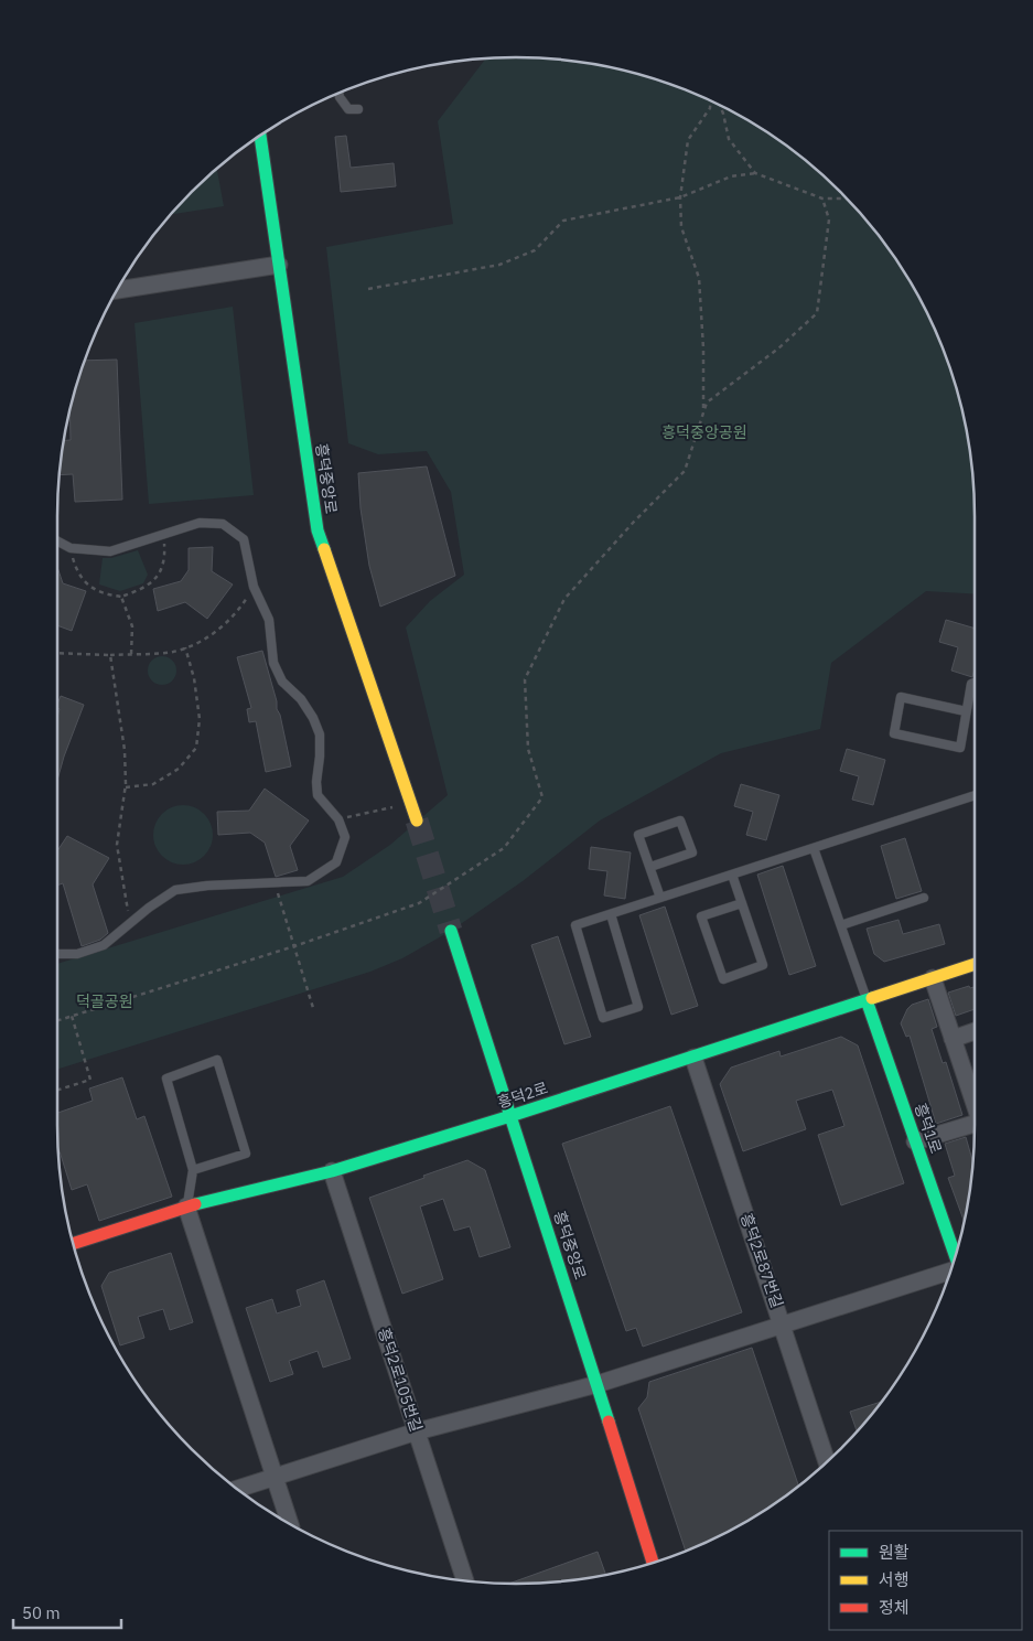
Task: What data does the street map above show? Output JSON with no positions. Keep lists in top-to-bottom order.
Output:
{
  "streets": {
    "street": [
      "흥덕중앙로",
      "흥덕2로",
      "흥덕1로",
      "흥덕2로87번길",
      "흥덕2로105번길"
    ]
  },
  "crossings": [
    ["흥덕중앙로", "흥덕2로"],
    ["흥덕2로", "흥덕1로"],
    ["흥덕2로", "흥덕2로87번길"],
    ["흥덕2로", "흥덕2로105번길"]
  ],
  "parks": ["흥덕중앙공원", "덕골공원"],
  "legend": ["원활", "서행", "정체"],
  "scale_bar": "50 m"
}
